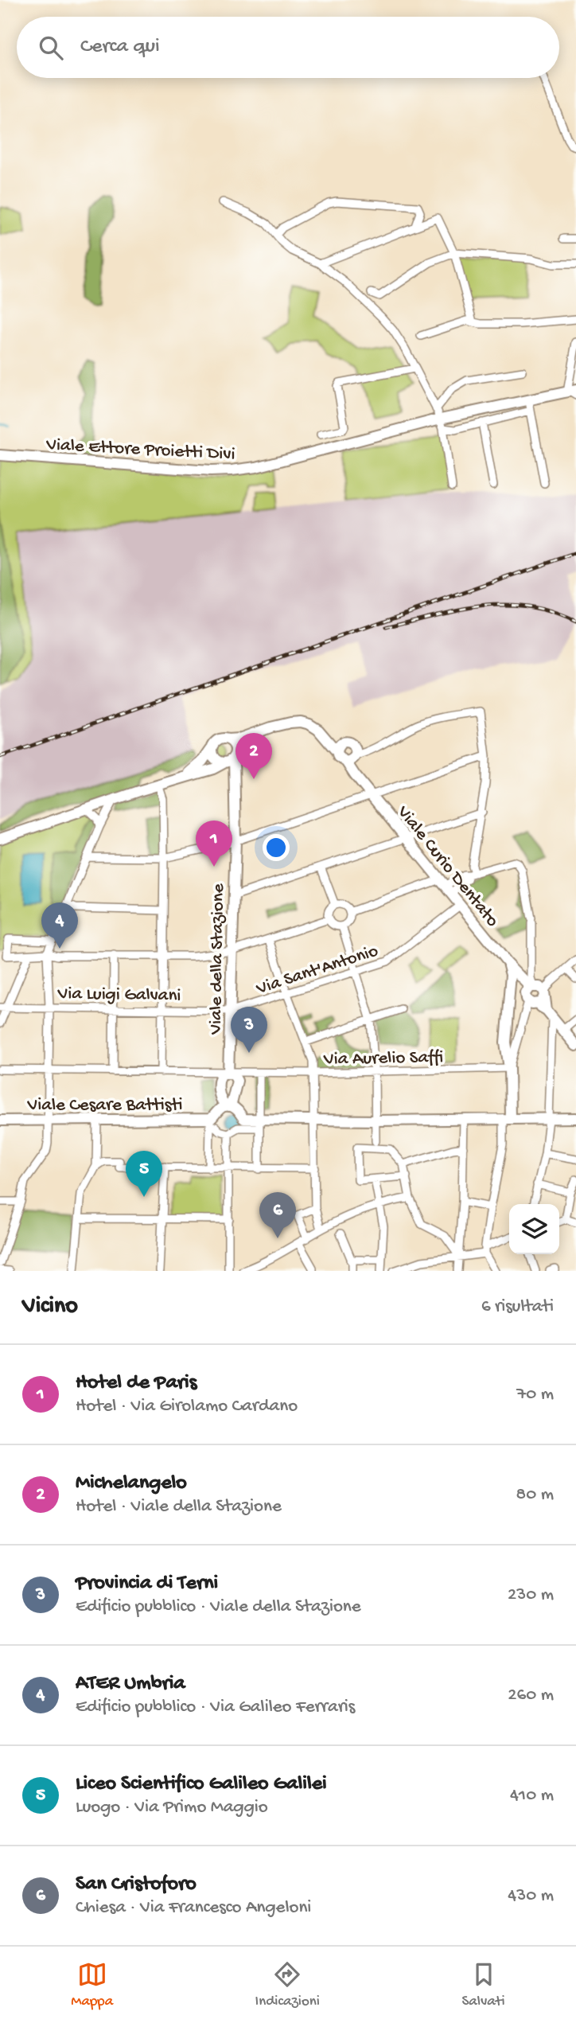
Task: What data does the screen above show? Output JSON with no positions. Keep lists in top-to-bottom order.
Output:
{
  "streets": {
    "street": [
      "Viale Ettore Proietti Divi",
      "Viale Curio Dentato",
      "Viale della Stazione",
      "Via Sant'Antonio",
      "Via Luigi Galvani",
      "Via Aurelio Saffi",
      "Viale Cesare Battisti"
    ]
  },
  "crossings": [
    ["Viale Curio Dentato", "Viale della Stazione"],
    ["Viale Curio Dentato", "Via Sant'Antonio"],
    ["Viale della Stazione", "Via Sant'Antonio"],
    ["Viale della Stazione", "Via Luigi Galvani"],
    ["Viale della Stazione", "Via Aurelio Saffi"],
    ["Via Sant'Antonio", "Via Luigi Galvani"]
  ],
  "page": {
    "search": "Cerca qui",
    "pins": [
      "2",
      "1",
      "4",
      "3",
      "5",
      "6"
    ],
    "heading": ["Vicino", "6 risultati"],
    "list": [
      {
        "mark": "1",
        "name": "Hotel de Paris",
        "note": "Hotel · Via Girolamo Cardano",
        "value": "70 m"
      },
      {
        "mark": "2",
        "name": "Michelangelo",
        "note": "Hotel · Viale della Stazione",
        "value": "80 m"
      },
      {
        "mark": "3",
        "name": "Provincia di Terni",
        "note": "Edificio pubblico · Viale della Stazione",
        "value": "230 m"
      },
      {
        "mark": "4",
        "name": "ATER Umbria",
        "note": "Edificio pubblico · Via Galileo Ferraris",
        "value": "260 m"
      },
      {
        "mark": "5",
        "name": "Liceo Scientifico Galileo Galilei",
        "note": "Luogo · Via Primo Maggio",
        "value": "410 m"
      },
      {
        "mark": "6",
        "name": "San Cristoforo",
        "note": "Chiesa · Via Francesco Angeloni",
        "value": "430 m"
      }
    ],
    "nav": ["Mappa", "Indicazioni", "Salvati"]
  }
}
